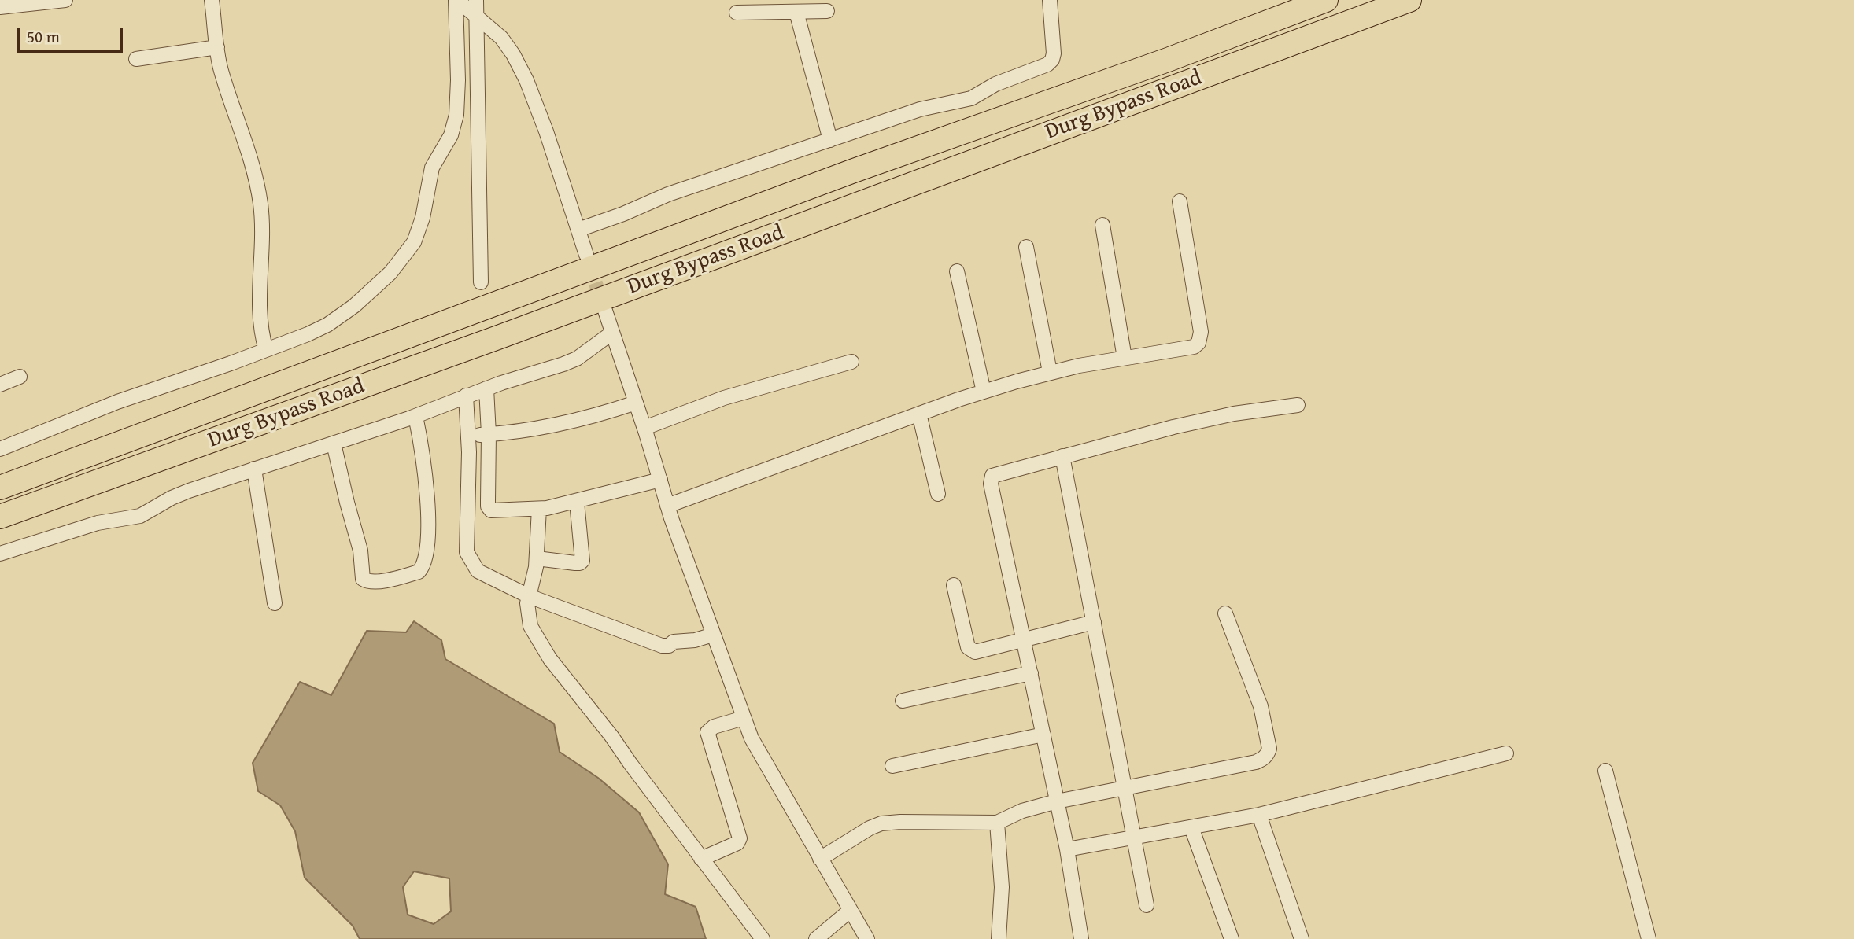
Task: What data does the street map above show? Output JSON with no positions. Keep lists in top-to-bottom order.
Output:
{
  "streets": {
    "highway": ["Durg Bypass Road"]
  },
  "scale_bar": "50 m"
}
